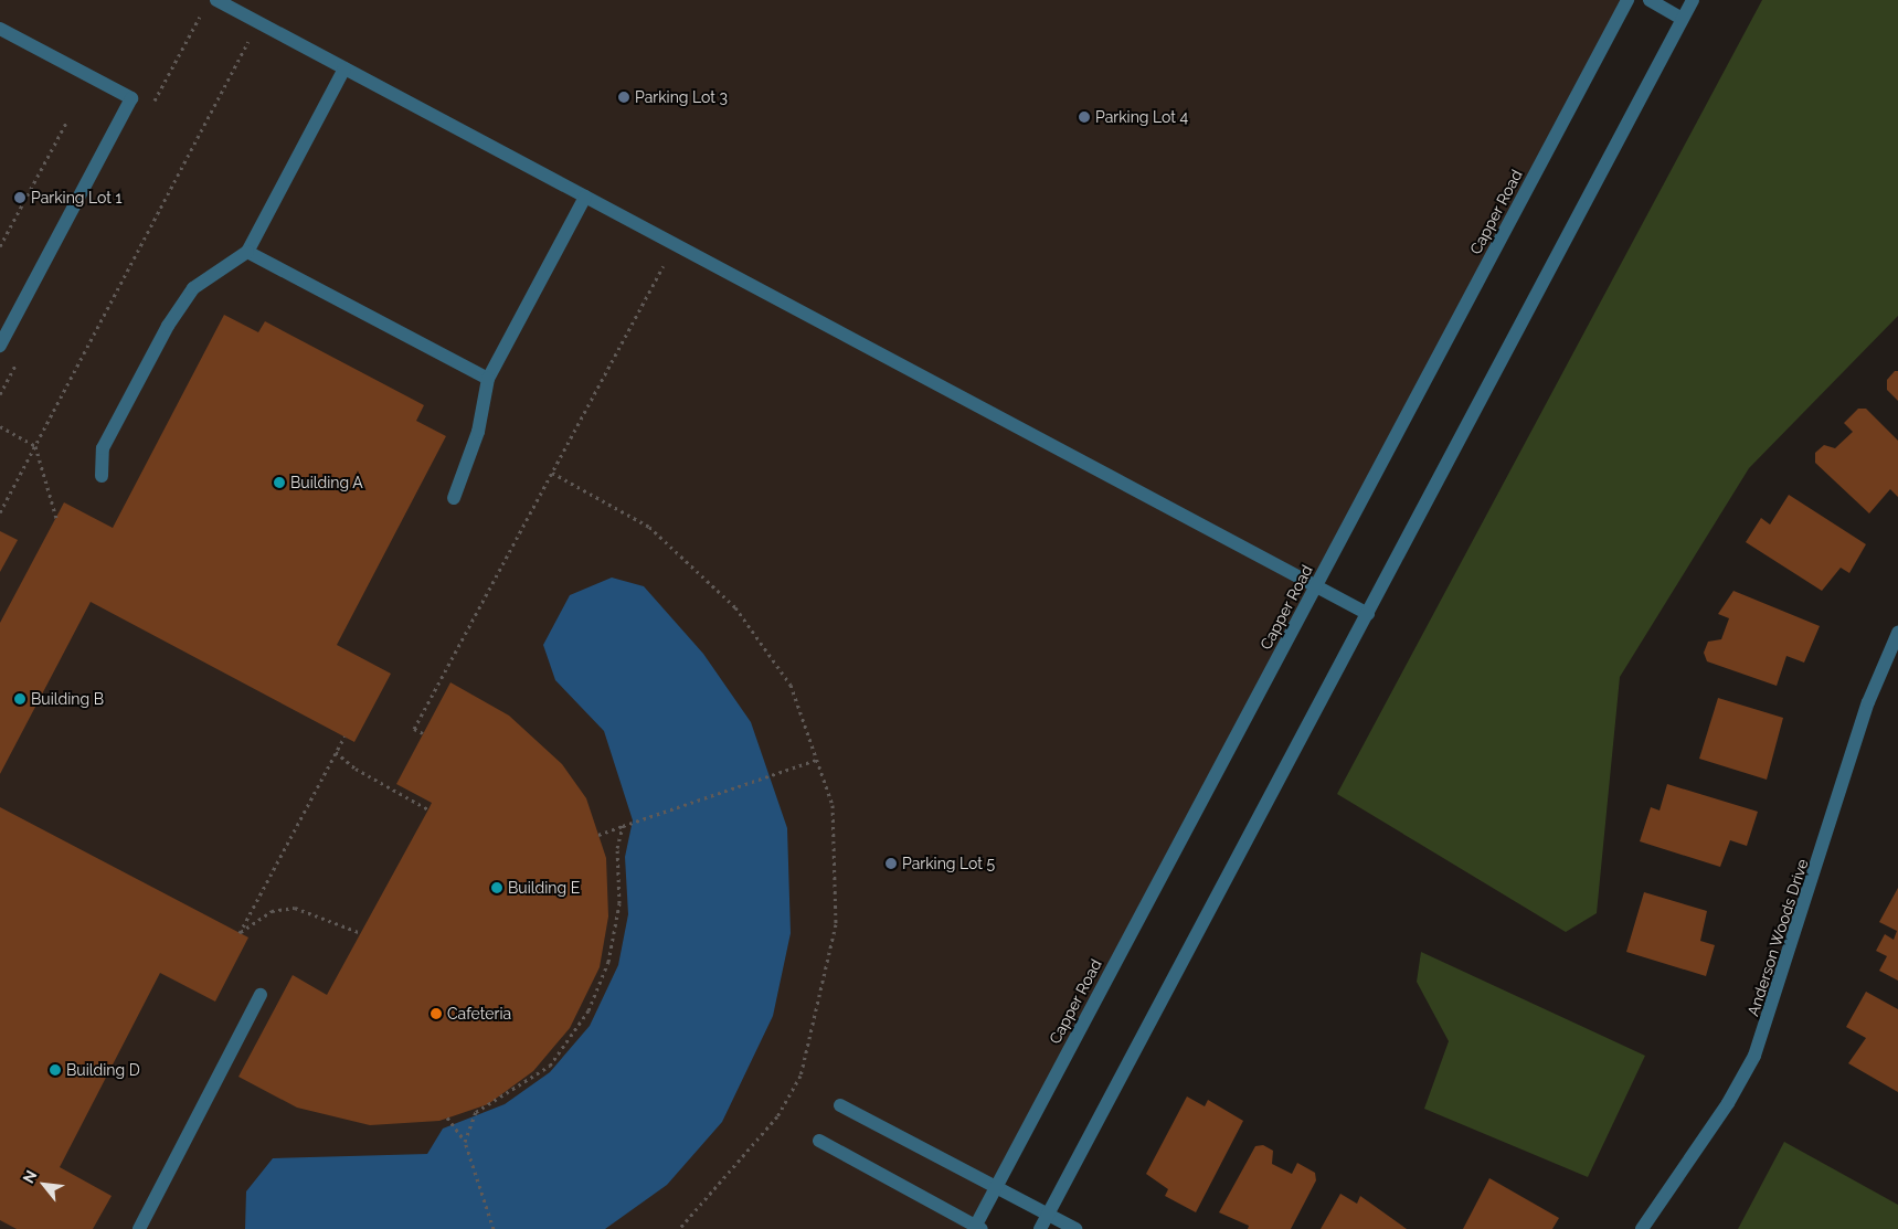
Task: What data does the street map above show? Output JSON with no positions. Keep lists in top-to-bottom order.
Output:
{
  "streets": {
    "street": ["Capper Road", "Anderson Woods Drive"]
  },
  "places": [
    "Parking Lot 3",
    "Parking Lot 4",
    "Parking Lot 1",
    "Building A",
    "Building B",
    "Parking Lot 5",
    "Building E",
    "Cafeteria",
    "Building D"
  ],
  "north": "top left"
}
